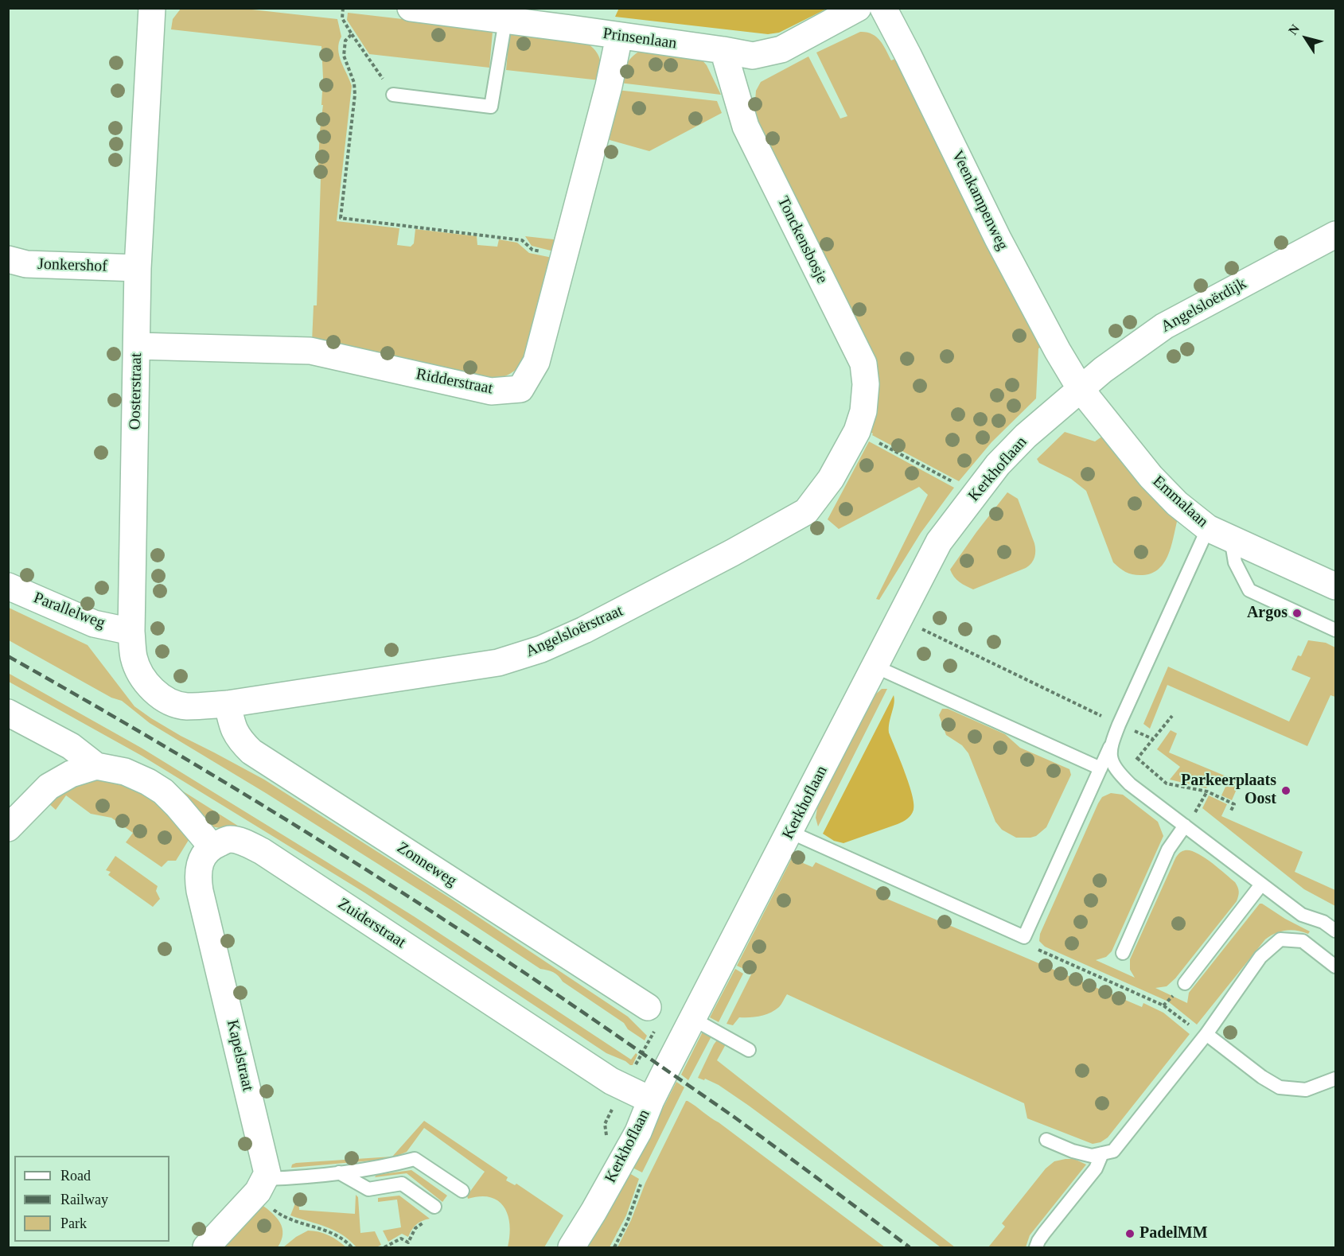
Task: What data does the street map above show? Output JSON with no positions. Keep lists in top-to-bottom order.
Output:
{
  "streets": {
    "street": [
      "Prinsenlaan",
      "Veenkampenweg",
      "Tonckensbosje",
      "Jonkershof",
      "Angelsloërdijk",
      "Ridderstraat",
      "Oosterstraat",
      "Kerkhoflaan",
      "Emmalaan",
      "Parallelweg",
      "Angelsloërstraat",
      "Zonneweg",
      "Zuiderstraat",
      "Kapelstraat"
    ]
  },
  "crossings": [
    ["Prinsenlaan", "Tonckensbosje"],
    ["Prinsenlaan", "Ridderstraat"],
    ["Veenkampenweg", "Angelsloërdijk"],
    ["Veenkampenweg", "Kerkhoflaan"],
    ["Veenkampenweg", "Emmalaan"],
    ["Tonckensbosje", "Angelsloërstraat"],
    ["Jonkershof", "Oosterstraat"],
    ["Angelsloërdijk", "Kerkhoflaan"],
    ["Angelsloërdijk", "Emmalaan"],
    ["Ridderstraat", "Oosterstraat"],
    ["Oosterstraat", "Parallelweg"],
    ["Oosterstraat", "Angelsloërstraat"],
    ["Oosterstraat", "Zonneweg"],
    ["Kerkhoflaan", "Emmalaan"],
    ["Kerkhoflaan", "Zuiderstraat"],
    ["Angelsloërstraat", "Zonneweg"],
    ["Zuiderstraat", "Kapelstraat"]
  ],
  "places": ["Argos", "Parkeerplaats Oost", "PadelMM"],
  "legend": ["Road", "Railway", "Park"],
  "north": "top left"
}
